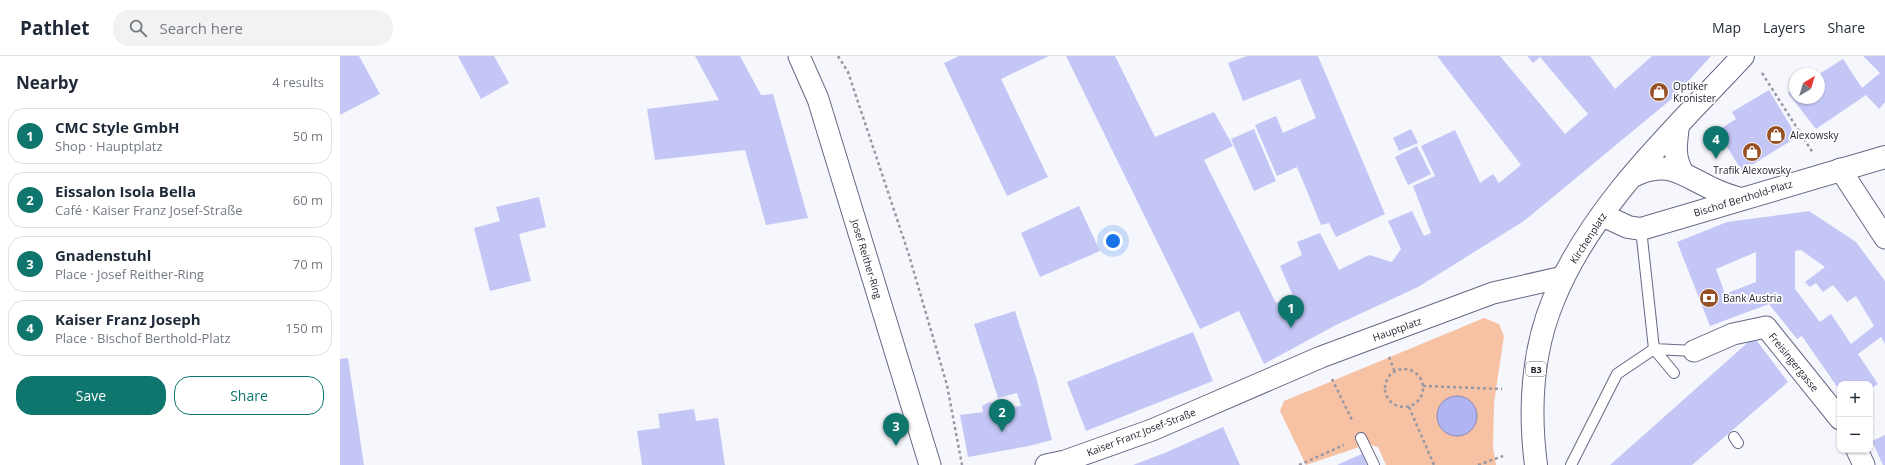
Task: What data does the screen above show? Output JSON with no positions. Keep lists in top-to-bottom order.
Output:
{
  "streets": {
    "main road": ["Bischof Berthold-Platz", "Kirchenplatz", "B3"],
    "street": [
      "Josef Reither-Ring",
      "Hauptplatz",
      "Freisingergasse",
      "Kaiser Franz Josef-Straße"
    ]
  },
  "crossings": [
    ["Kirchenplatz", "Hauptplatz"],
    ["Hauptplatz", "Kaiser Franz Josef-Straße"]
  ],
  "places": {
    "shop": ["Optiker Kronister", "Alexowsky", "Trafik Alexowsky"],
    "bank": ["Bank Austria"]
  },
  "north": "top right",
  "page": {
    "header": "Pathlet",
    "search": "Search here",
    "nav": ["Map", "Layers", "Share"],
    "heading": ["Nearby", "4 results"],
    "list": [
      {
        "mark": "1",
        "name": "CMC Style GmbH",
        "note": "Shop · Hauptplatz",
        "value": "50 m"
      },
      {
        "mark": "2",
        "name": "Eissalon Isola Bella",
        "note": "Café · Kaiser Franz Josef-Straße",
        "value": "60 m"
      },
      {
        "mark": "3",
        "name": "Gnadenstuhl",
        "note": "Place · Josef Reither-Ring",
        "value": "70 m"
      },
      {
        "mark": "4",
        "name": "Kaiser Franz Joseph",
        "note": "Place · Bischof Berthold-Platz",
        "value": "150 m"
      }
    ],
    "pins": [
      "4",
      "1",
      "2",
      "3"
    ],
    "buttons": ["Save", "Share"],
    "map_buttons": ["+", "−"]
  }
}
